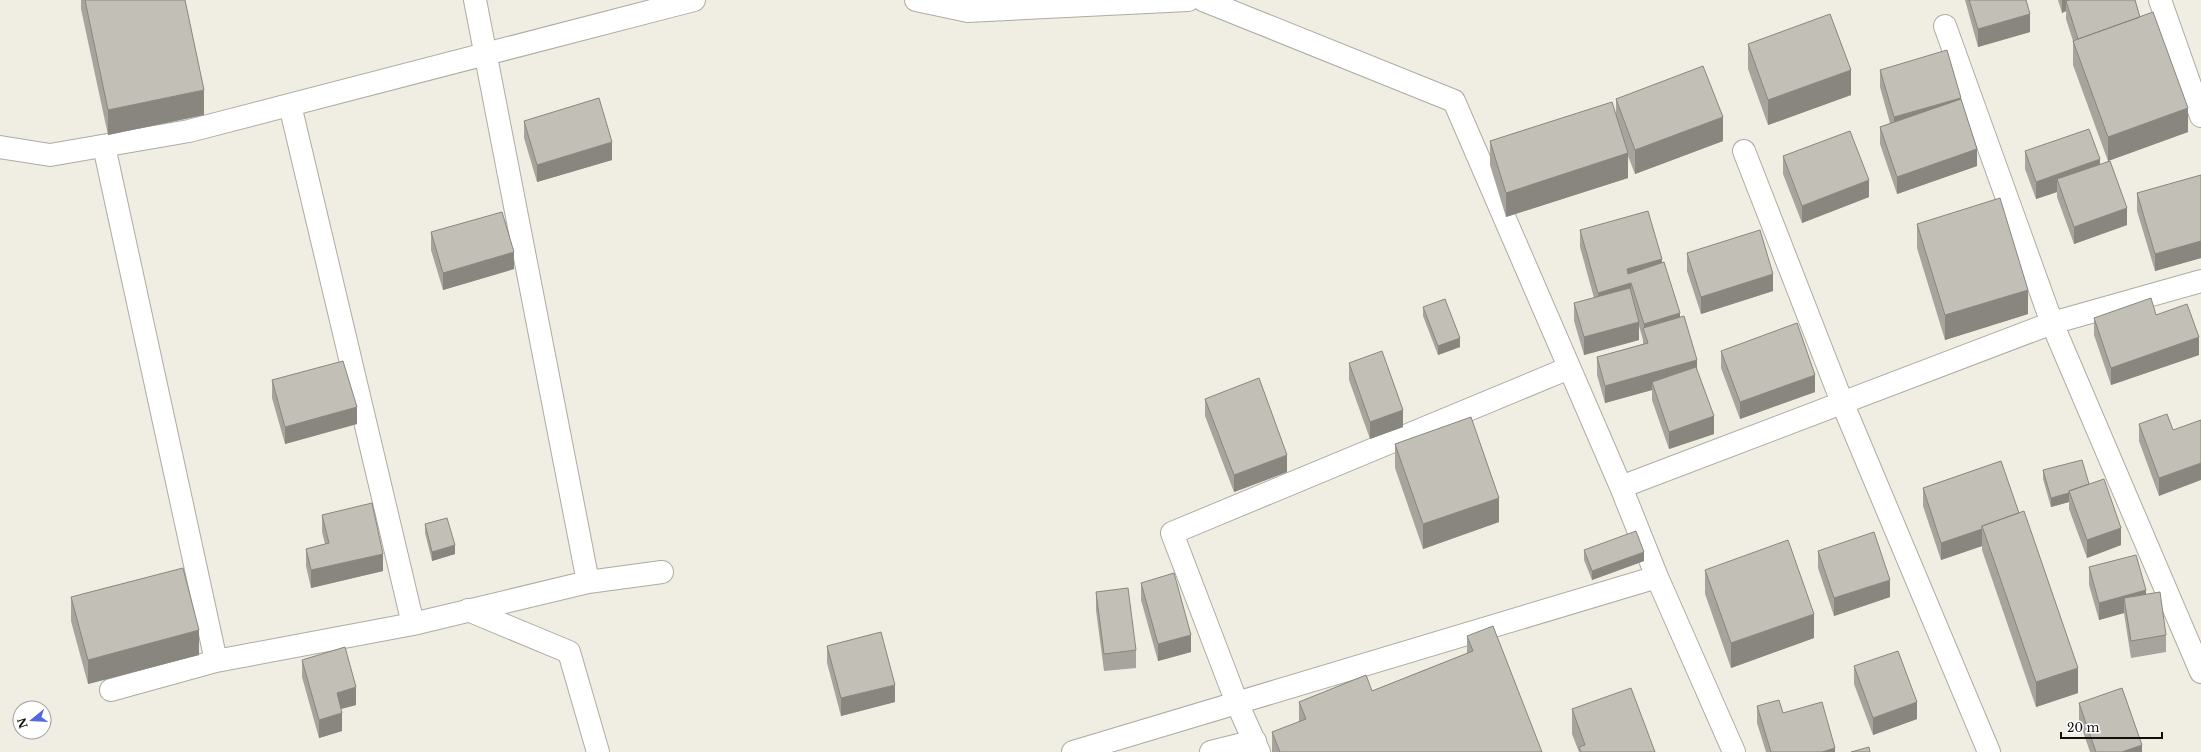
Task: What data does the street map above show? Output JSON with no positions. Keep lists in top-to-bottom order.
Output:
{
  "scale_bar": "20 m",
  "north": "left"
}
